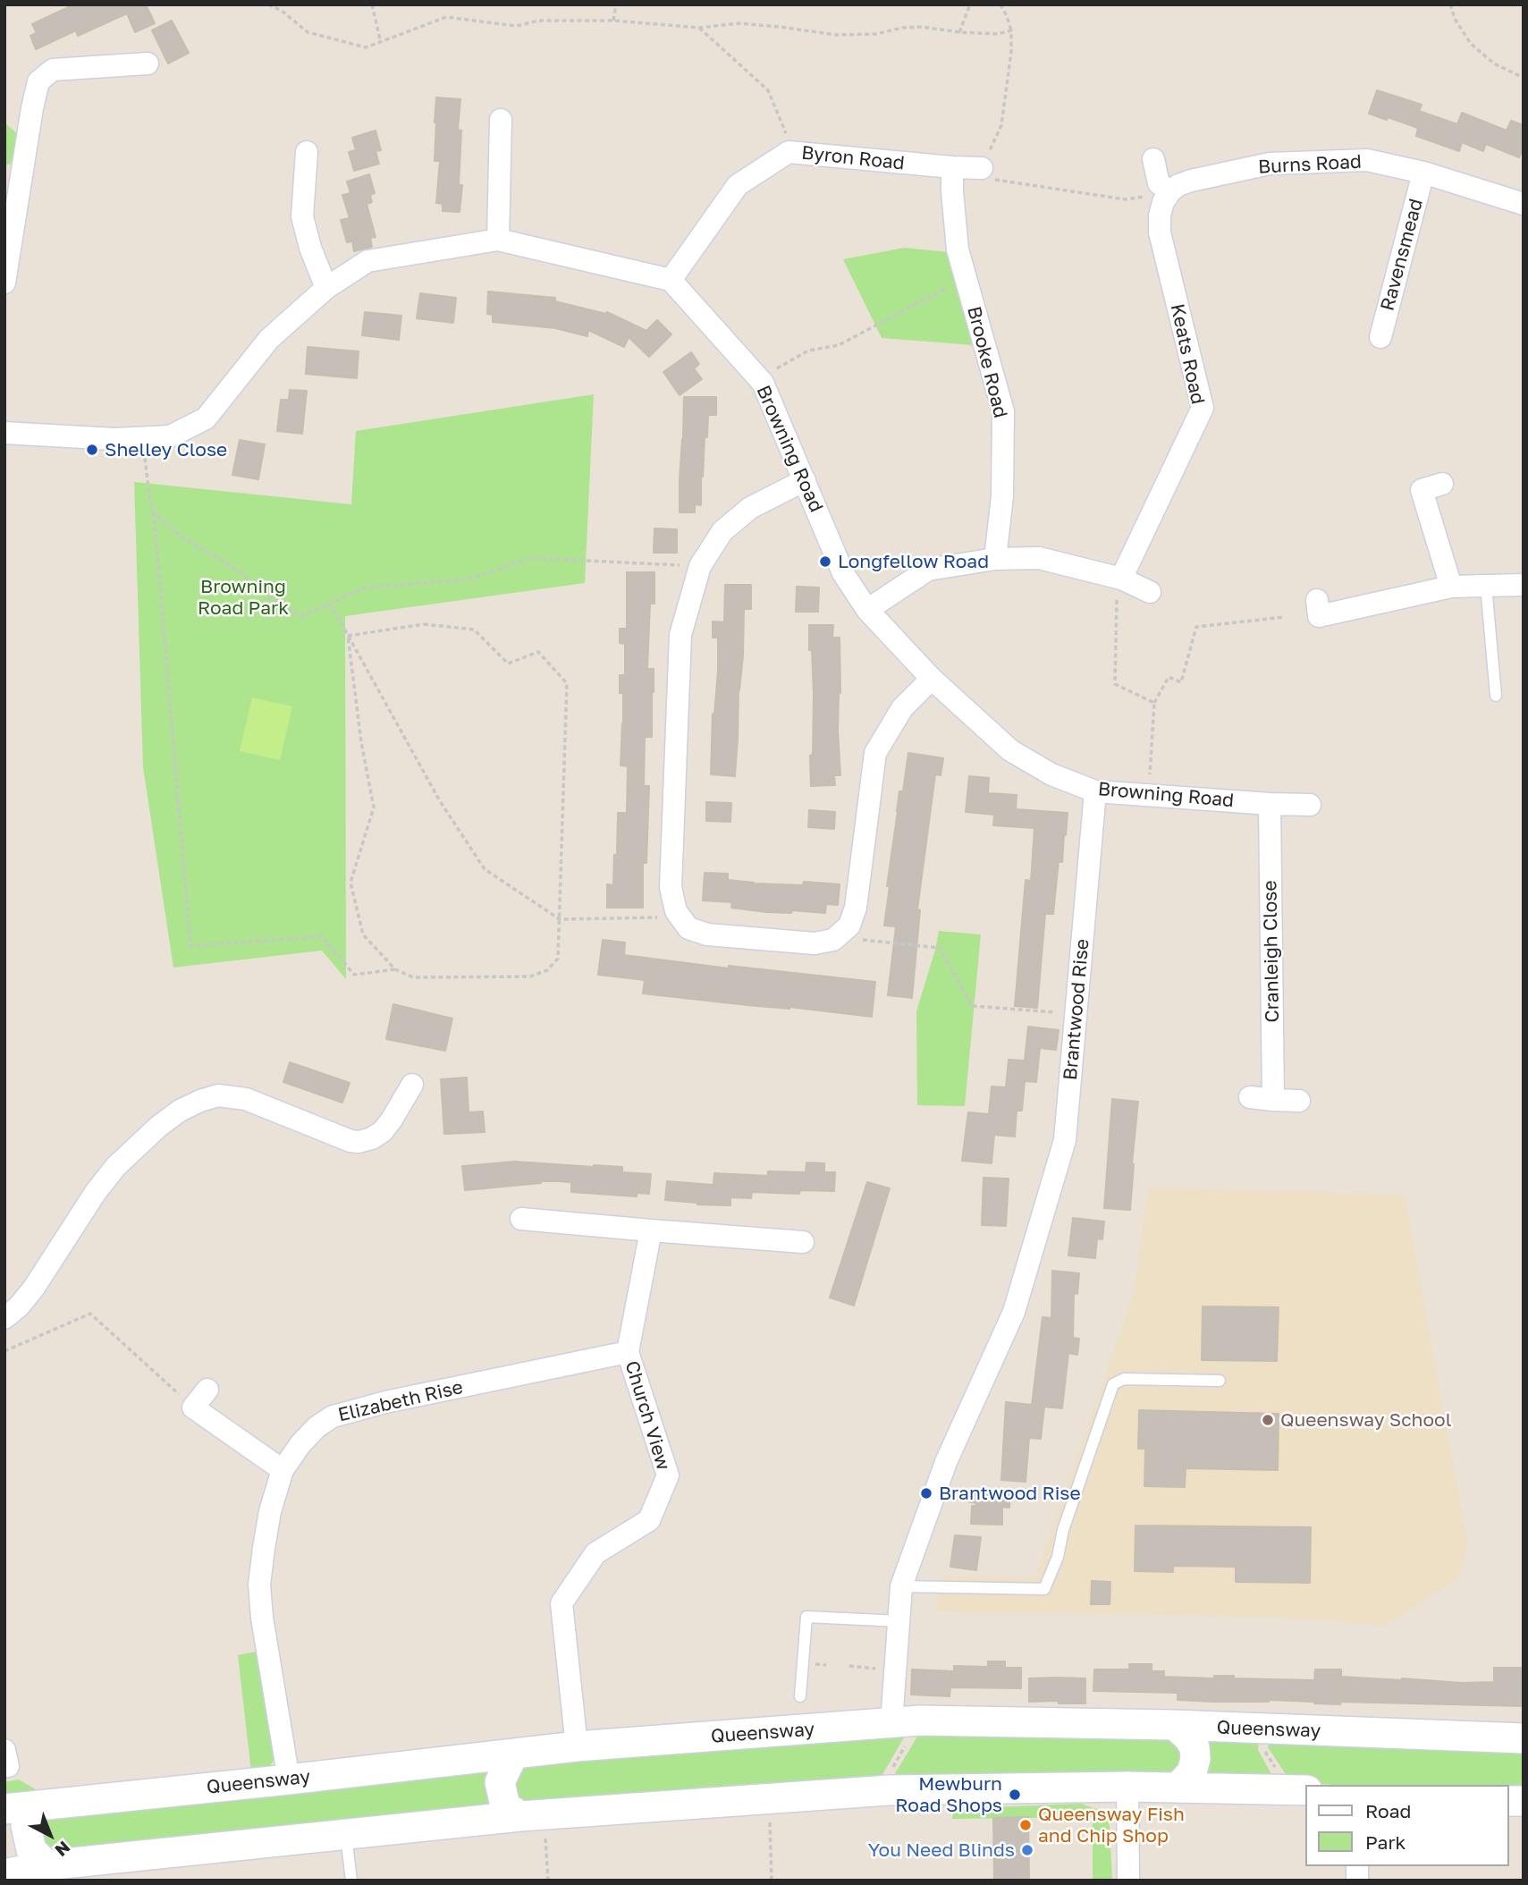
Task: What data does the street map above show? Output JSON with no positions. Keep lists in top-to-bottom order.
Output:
{
  "streets": {
    "street": [
      "Byron Road",
      "Burns Road",
      "Ravensmead",
      "Keats Road",
      "Brooke Road",
      "Browning Road",
      "Cranleigh Close",
      "Brantwood Rise",
      "Elizabeth Rise",
      "Church View",
      "Queensway"
    ]
  },
  "crossings": [
    ["Byron Road", "Brooke Road"],
    ["Byron Road", "Browning Road"],
    ["Burns Road", "Ravensmead"],
    ["Burns Road", "Keats Road"],
    ["Browning Road", "Cranleigh Close"],
    ["Browning Road", "Brantwood Rise"],
    ["Brantwood Rise", "Queensway"],
    ["Elizabeth Rise", "Church View"],
    ["Elizabeth Rise", "Queensway"],
    ["Church View", "Queensway"]
  ],
  "parks": ["Browning Road Park"],
  "places": [
    "Shelley Close",
    "Longfellow Road",
    "Queensway School",
    "Brantwood Rise",
    "Mewburn Road Shops",
    "Queensway Fish and Chip Shop",
    "You Need Blinds"
  ],
  "legend": ["Road", "Park"],
  "north": "bottom right"
}
